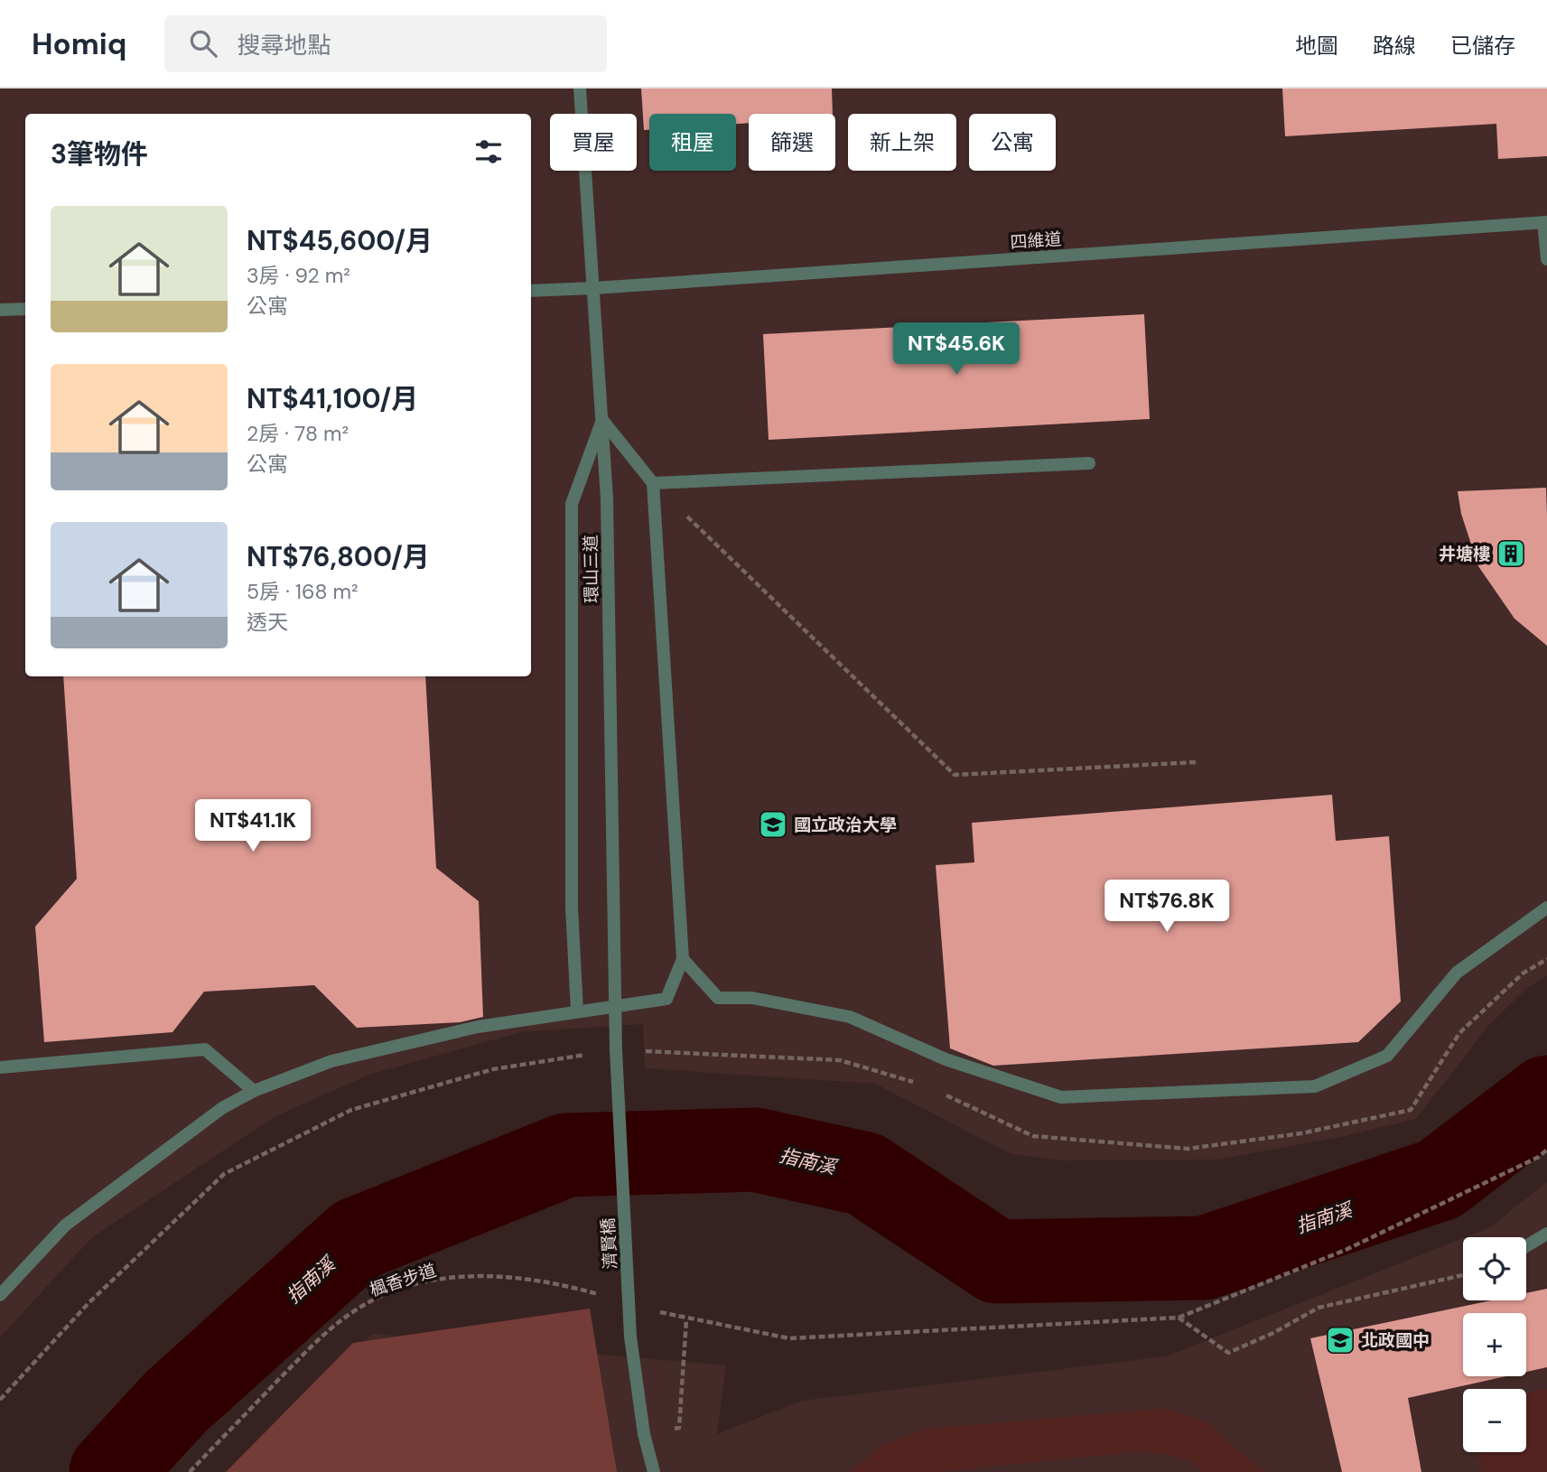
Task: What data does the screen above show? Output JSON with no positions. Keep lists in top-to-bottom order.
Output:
{
  "streets": {
    "lane": ["四維道", "環山三道", "濟賢橋"],
    "path": ["楓香步道"]
  },
  "crossings": [
    ["四維道", "環山三道"],
    ["環山三道", "濟賢橋"]
  ],
  "water": ["指南溪"],
  "places": {
    "building": ["井塘樓"],
    "school or university": ["國立政治大學", "北政國中"]
  },
  "page": {
    "header": "Homiq",
    "search": "搜尋地點",
    "nav": ["地圖", "路線", "已儲存"],
    "chip": [
      "買屋",
      "租屋",
      "篩選",
      "新上架",
      "公寓"
    ],
    "heading": "3筆物件",
    "list": [
      {
        "name": "NT$45,600/月",
        "note": "3房 · 92 m² · 公寓"
      },
      {
        "name": "NT$41,100/月",
        "note": "2房 · 78 m² · 公寓"
      },
      {
        "name": "NT$76,800/月",
        "note": "5房 · 168 m² · 透天"
      }
    ],
    "price": ["NT$45.6K", "NT$41.1K", "NT$76.8K"],
    "map_buttons": ["+", "−"]
  }
}
